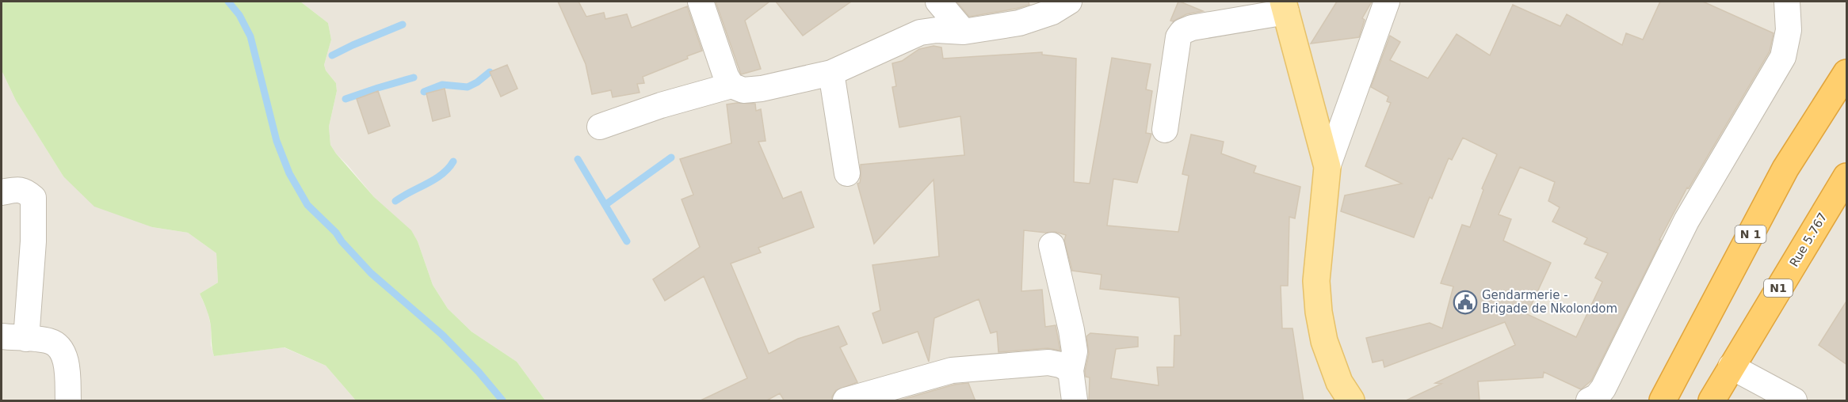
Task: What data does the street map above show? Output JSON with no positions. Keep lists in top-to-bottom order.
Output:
{
  "streets": {
    "highway": ["N 1", "Rue 5.767", "N1"]
  },
  "places": {
    "public building": ["Gendarmerie - Brigade de Nkolondom"]
  }
}
